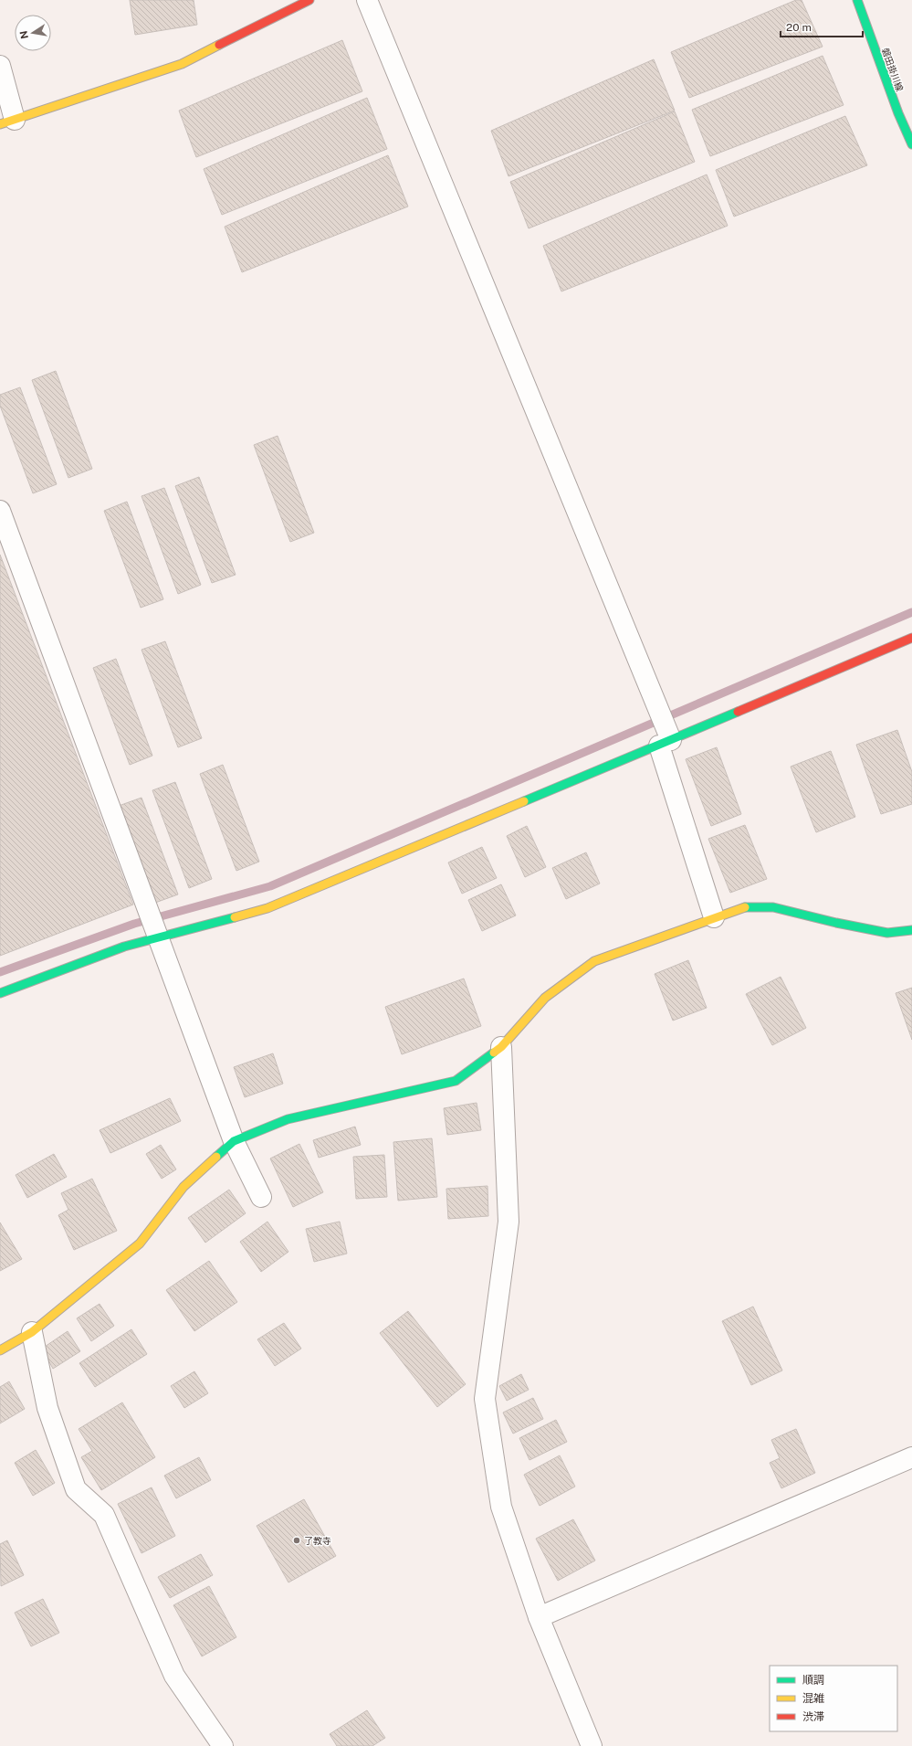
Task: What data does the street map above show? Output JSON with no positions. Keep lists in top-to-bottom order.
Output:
{
  "streets": {
    "street": ["磐田掛川線"]
  },
  "places": ["了教寺"],
  "legend": ["順調", "混雑", "渋滞"],
  "scale_bar": "20 m",
  "north": "left"
}
